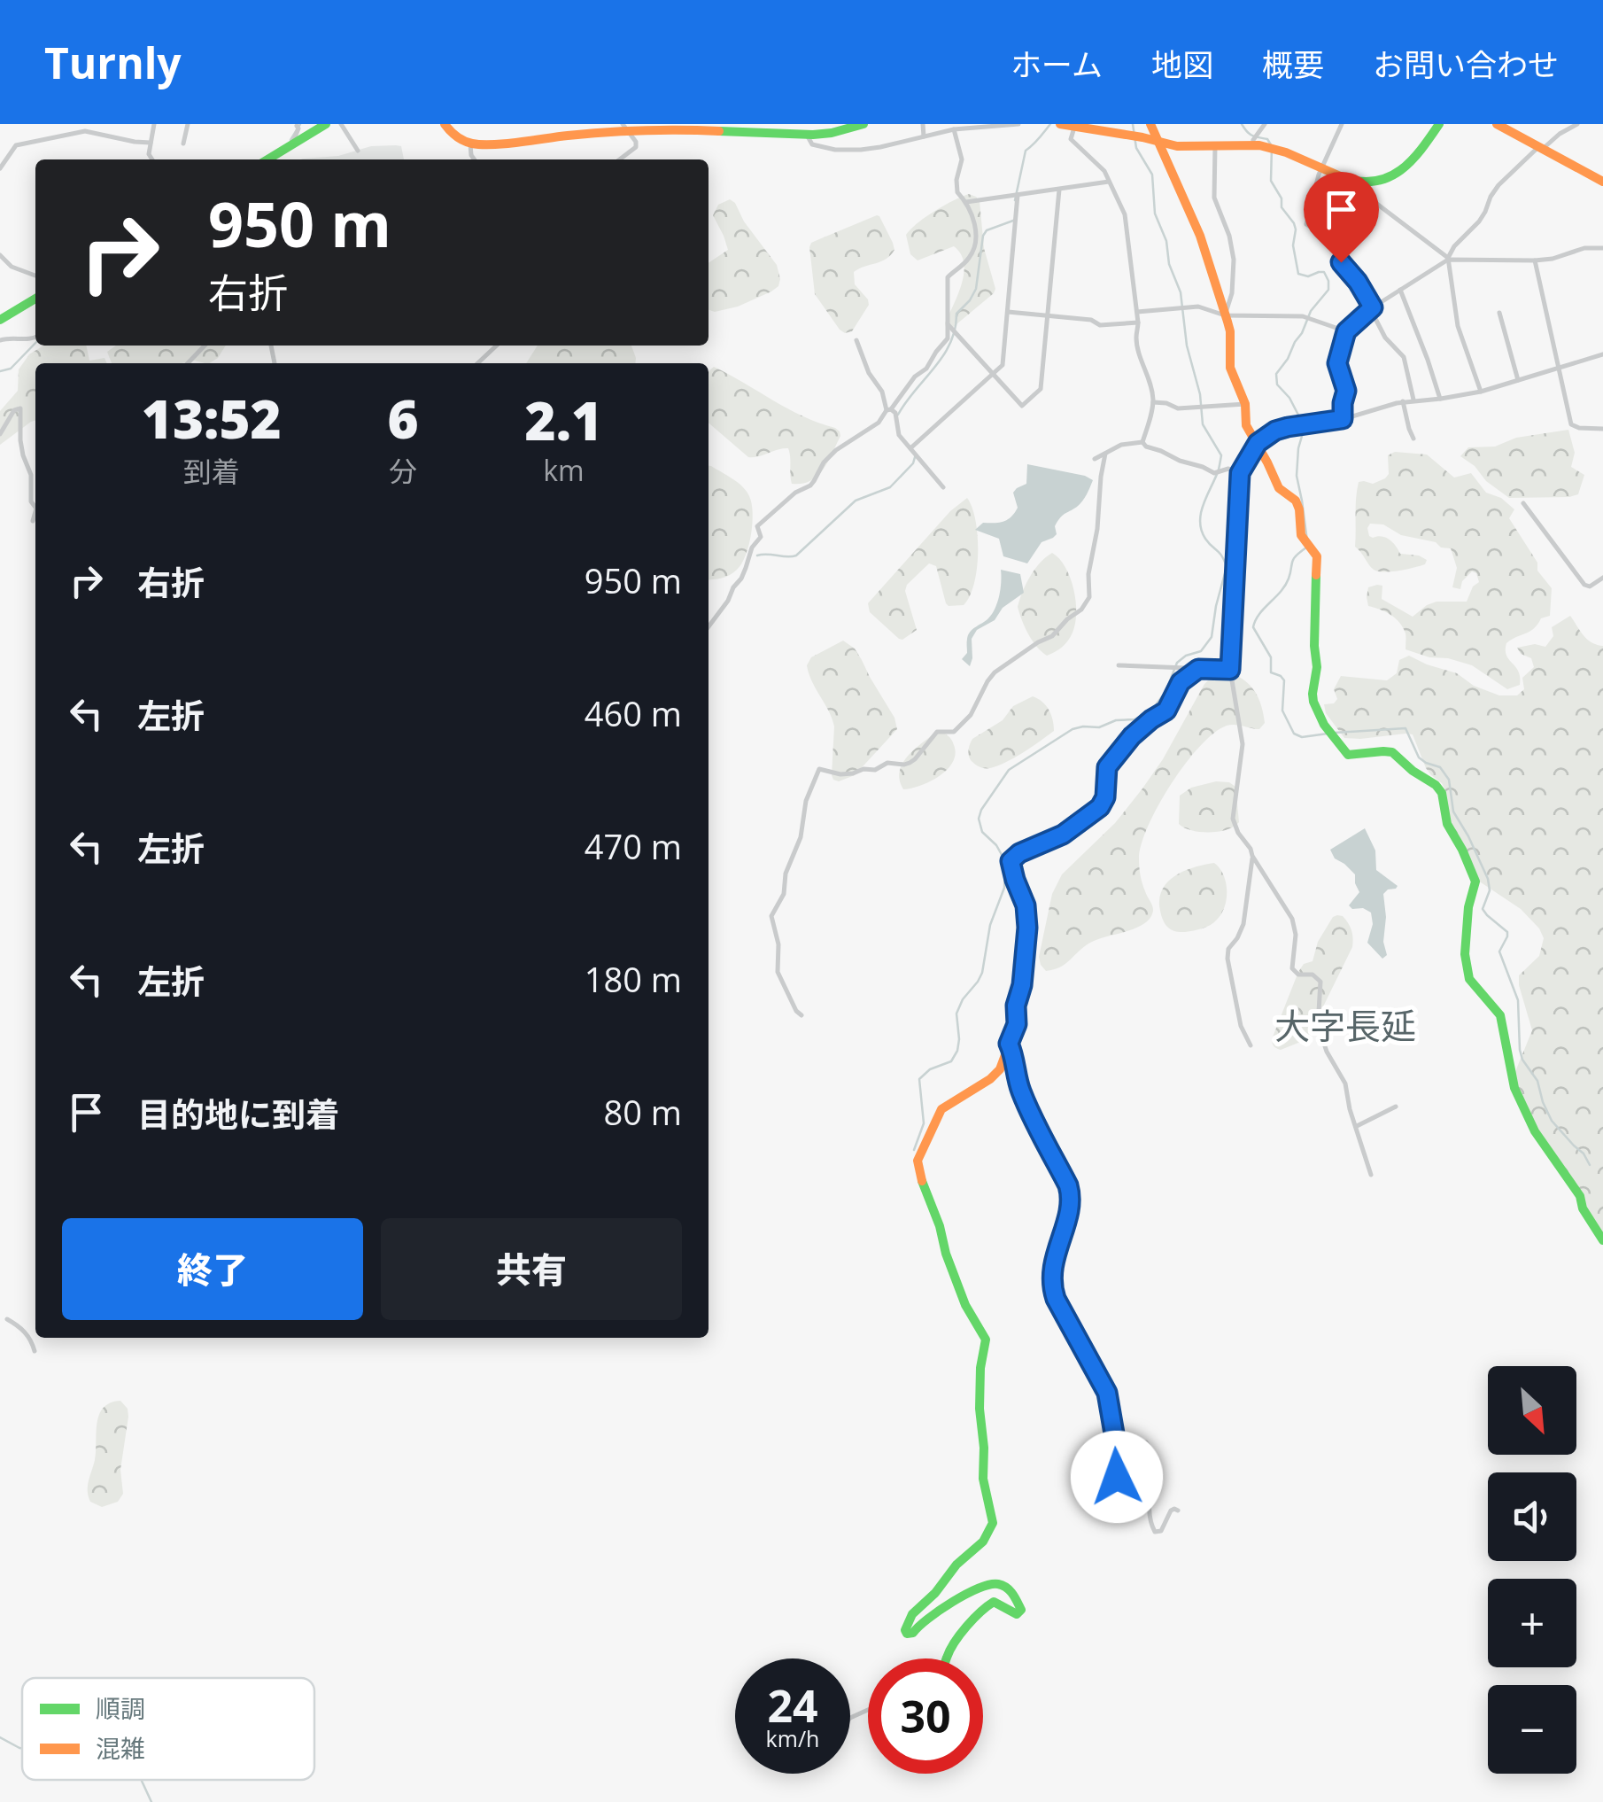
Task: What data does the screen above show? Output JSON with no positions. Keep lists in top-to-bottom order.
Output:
{
  "districts": ["大字長延"],
  "legend": ["順調", "混雑"],
  "north": "bottom right",
  "page": {
    "header": "Turnly",
    "nav": [
      "ホーム",
      "地図",
      "概要",
      "お問い合わせ"
    ],
    "turn": ["950 m", "右折"],
    "eta": [
      "13:52",
      "到着",
      "6",
      "分",
      "2.1",
      "km"
    ],
    "list": [
      {
        "name": "右折",
        "value": "950 m"
      },
      {
        "name": "左折",
        "value": "460 m"
      },
      {
        "name": "左折",
        "value": "470 m"
      },
      {
        "name": "左折",
        "value": "180 m"
      },
      {
        "name": "目的地に到着",
        "value": "80 m"
      }
    ],
    "buttons": ["終了", "共有"],
    "map_buttons": ["+", "−"],
    "speed": "24 km/h",
    "limit": "30"
  }
}
